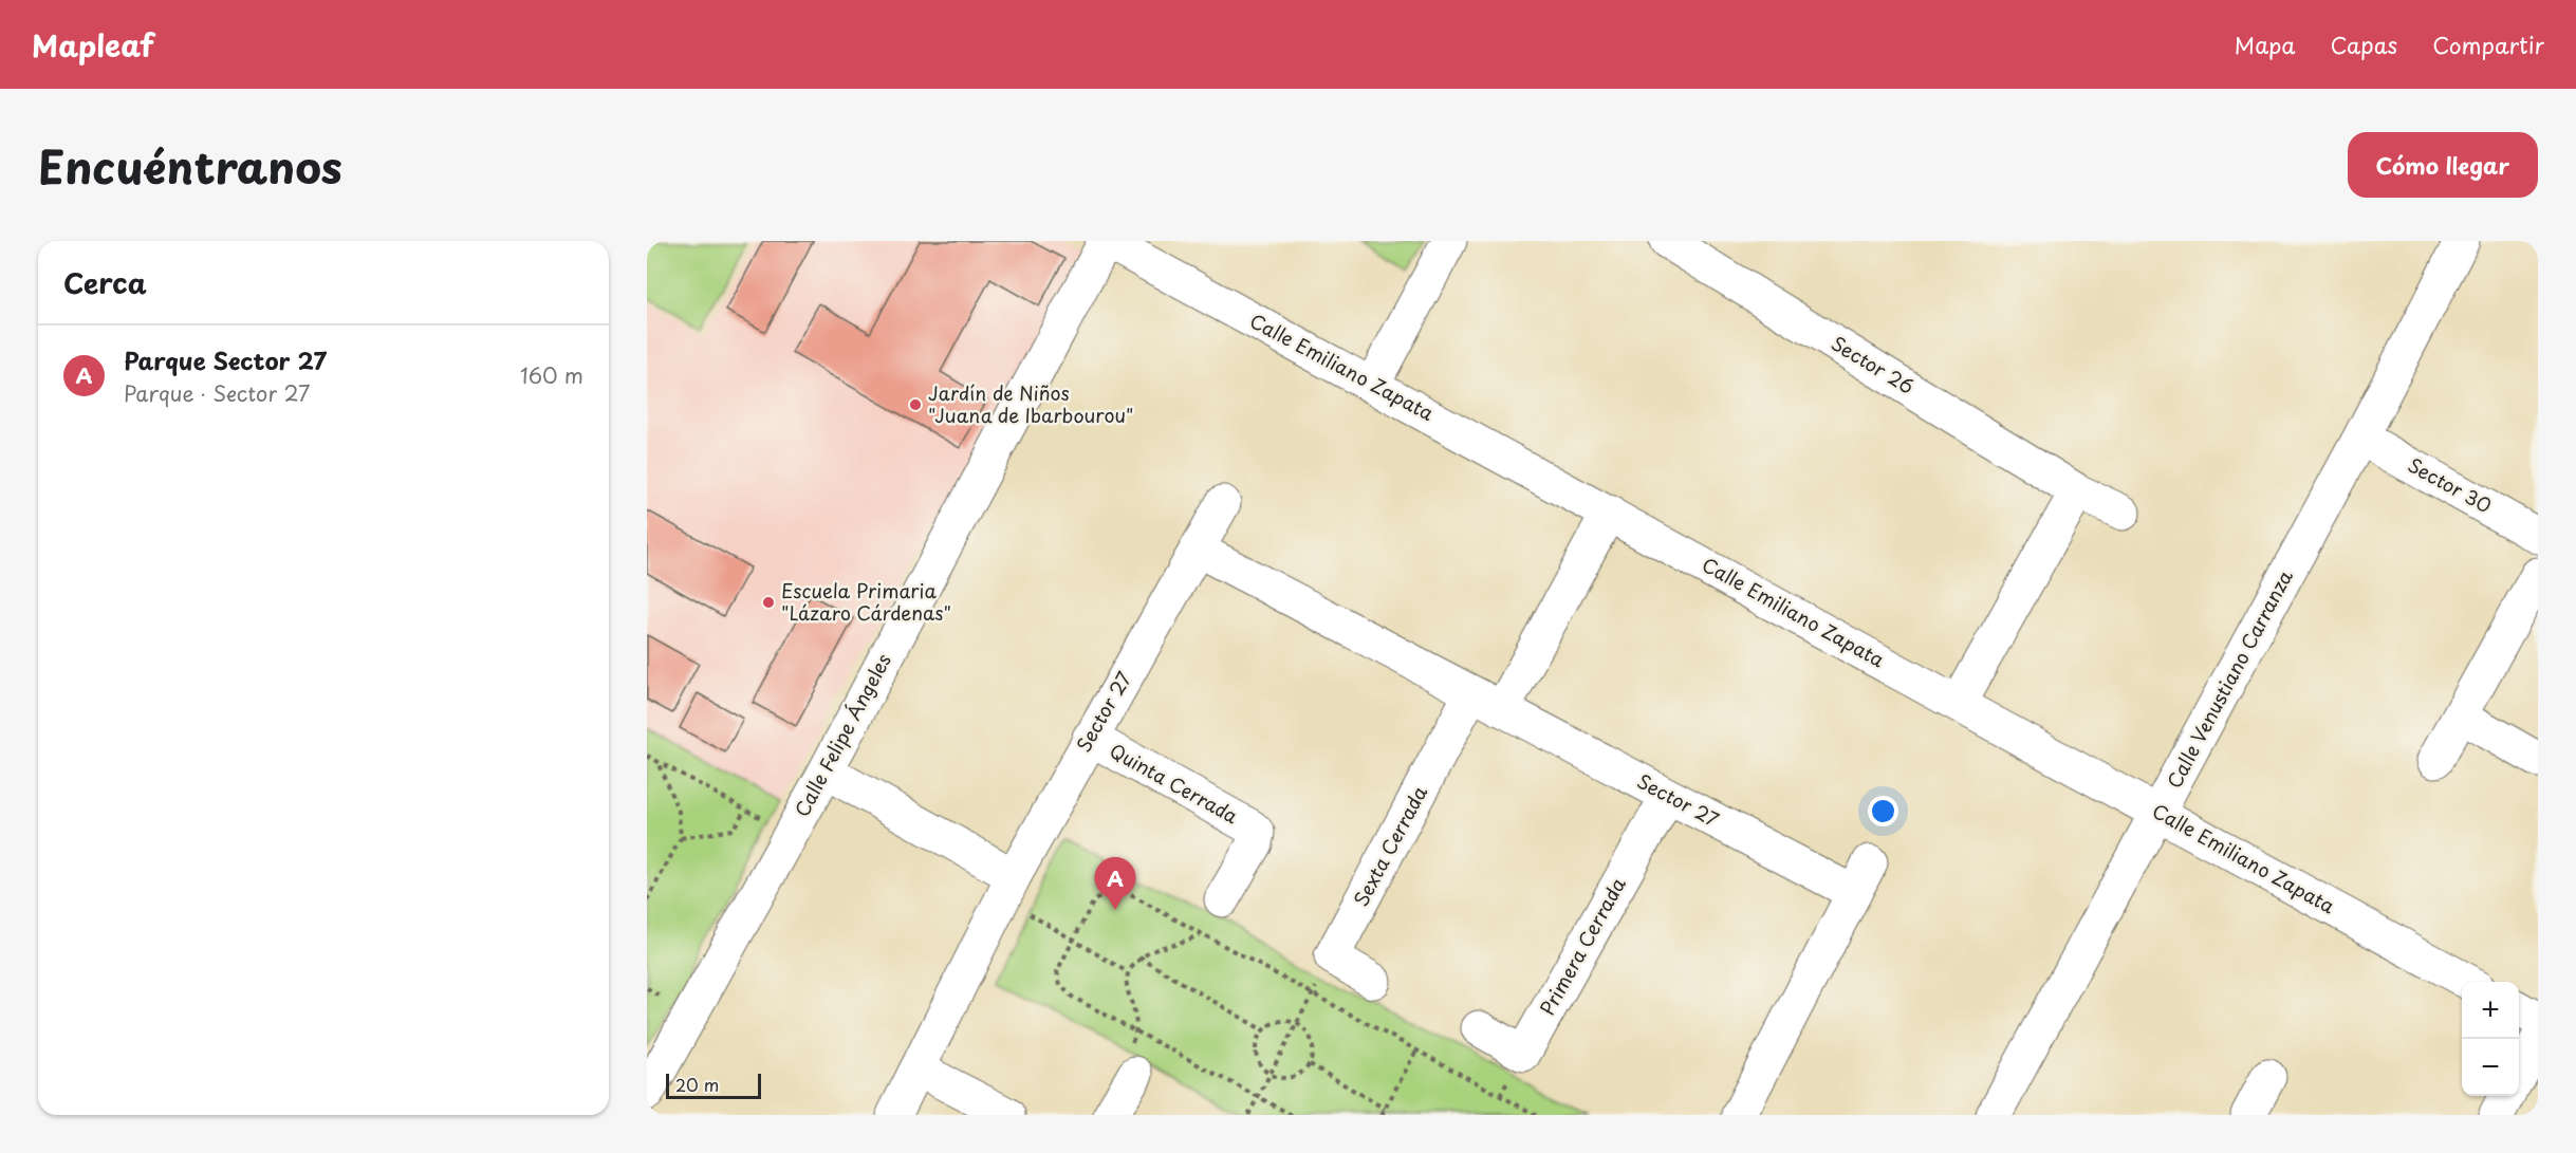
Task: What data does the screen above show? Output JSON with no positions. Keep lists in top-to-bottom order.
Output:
{
  "streets": {
    "street": [
      "Sector 26",
      "Calle Emiliano Zapata",
      "Sector 30",
      "Calle Venustiano Carranza",
      "Sector 27",
      "Calle Felipe Ángeles",
      "Quinta Cerrada",
      "Sexta Cerrada",
      "Primera Cerrada"
    ]
  },
  "crossings": [
    ["Calle Emiliano Zapata", "Calle Venustiano Carranza"],
    ["Calle Emiliano Zapata", "Calle Felipe Ángeles"],
    ["Sector 30", "Calle Venustiano Carranza"],
    ["Sector 27", "Quinta Cerrada"],
    ["Sector 27", "Sexta Cerrada"],
    ["Sector 27", "Primera Cerrada"]
  ],
  "places": ["Jardín de Niños \"Juana de Ibarbourou\"", "Escuela Primaria \"Lázaro Cárdenas\""],
  "scale_bar": "20 m",
  "page": {
    "header": "Mapleaf",
    "nav": ["Mapa", "Capas", "Compartir"],
    "title": "Encuéntranos",
    "buttons": "Cómo llegar",
    "heading": "Cerca",
    "list": [
      {
        "mark": "A",
        "name": "Parque Sector 27",
        "note": "Parque · Sector 27",
        "value": "160 m"
      }
    ],
    "pins": "A",
    "map_buttons": ["+", "−"],
    "scale": "20 m"
  }
}
